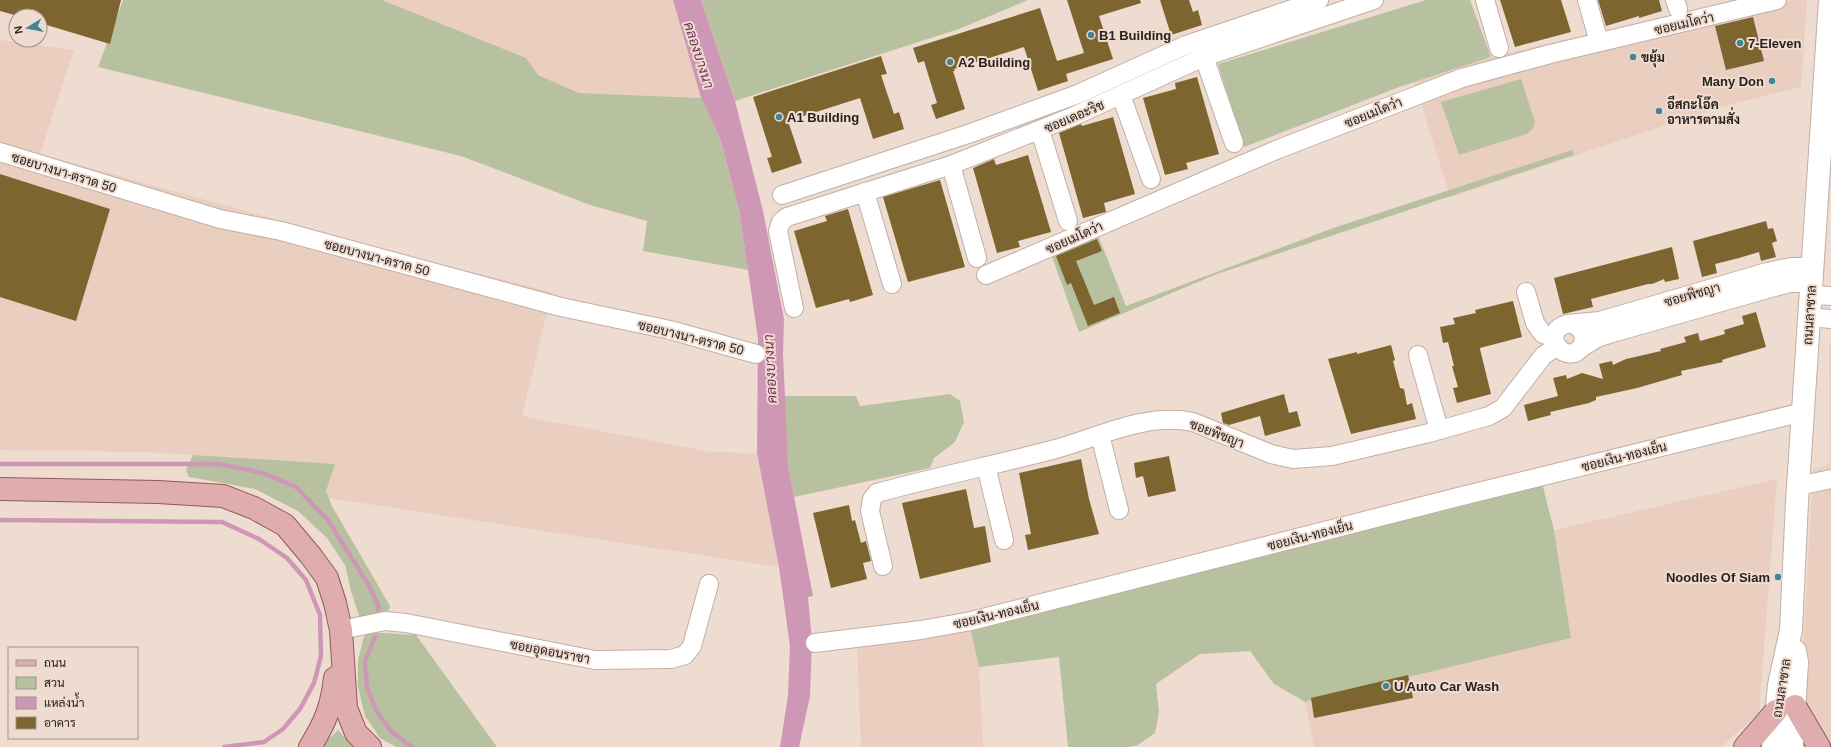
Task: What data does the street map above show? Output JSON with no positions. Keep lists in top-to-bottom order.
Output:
{
  "streets": {
    "street": [
      "ซอยเมโดว่า",
      "ซอยเดอะริช",
      "ซอยบางนา-ตราด 50",
      "ซอยพิชญา",
      "ถนนลาซาล",
      "ซอยเงิน-ทองเย็น",
      "ซอยอุดอนราชา"
    ]
  },
  "crossings": [
    ["ซอยพิชญา", "ถนนลาซาล"],
    ["ถนนลาซาล", "ซอยเงิน-ทองเย็น"]
  ],
  "water": ["คลองบางนา"],
  "places": [
    "B1 Building",
    "7-Eleven",
    "ขยุ้ม",
    "A2 Building",
    "Many Don",
    "อีสกะโอ๊ค อาหารตามสั่ง",
    "A1 Building",
    "Noodles Of Siam",
    "U Auto Car Wash"
  ],
  "legend": [
    "ถนน",
    "สวน",
    "แหล่งน้ำ",
    "อาคาร"
  ],
  "north": "left"
}
